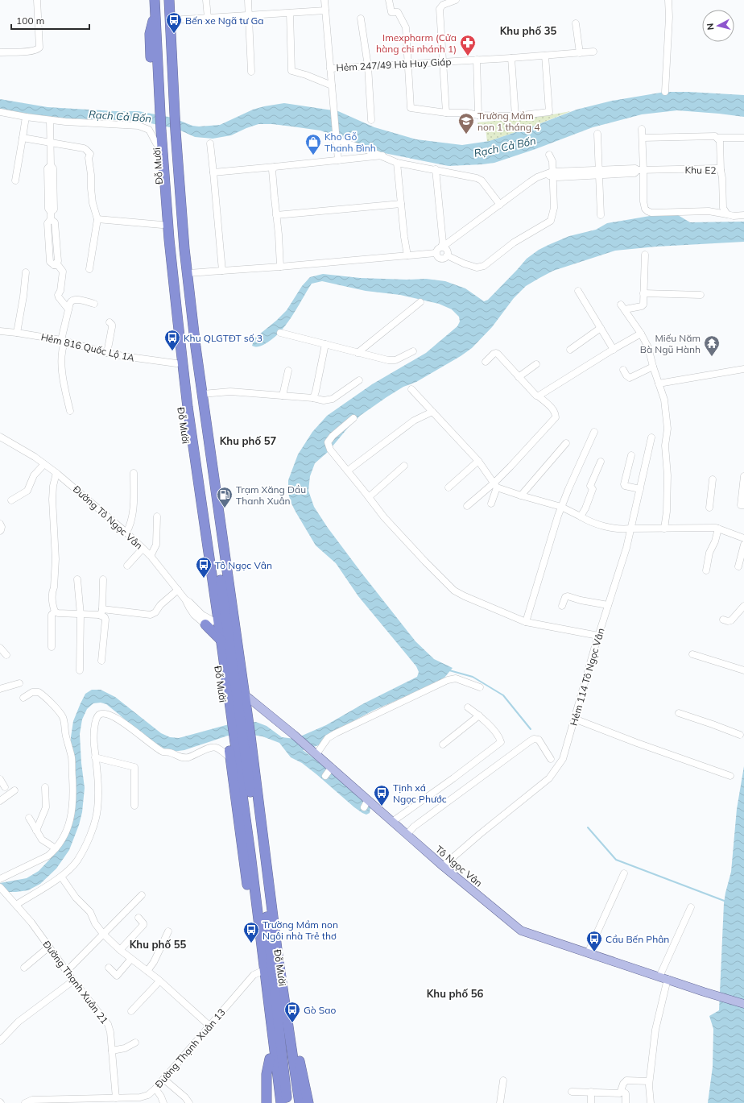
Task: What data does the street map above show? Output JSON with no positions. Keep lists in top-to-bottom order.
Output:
{
  "streets": {
    "highway": ["Đỗ Mười"],
    "main road": ["Tô Ngọc Vân"],
    "street": [
      "Hẻm 247/49 Hà Huy Giáp",
      "Khu E2",
      "Hẻm 816 Quốc Lộ 1A",
      "Đường Tô Ngọc Vân",
      "Hẻm 114 Tô Ngọc Vân",
      "Đường Thạnh Xuân 21",
      "Đường Thạnh Xuân 13"
    ]
  },
  "crossings": [
    ["Đỗ Mười", "Hẻm 816 Quốc Lộ 1A"],
    ["Đỗ Mười", "Đường Tô Ngọc Vân"],
    ["Đỗ Mười", "Tô Ngọc Vân"],
    ["Đỗ Mười", "Đường Thạnh Xuân 13"],
    ["Hẻm 114 Tô Ngọc Vân", "Tô Ngọc Vân"],
    ["Đường Thạnh Xuân 21", "Đường Thạnh Xuân 13"]
  ],
  "districts": [
    "Khu phố 35",
    "Khu phố 57",
    "Khu phố 55",
    "Khu phố 56"
  ],
  "water": ["Rạch Cả Bốn"],
  "places": {
    "bus stop": [
      "Bến xe Ngã tư Ga",
      "Khu QLGTĐT số 3",
      "Tô Ngọc Vân",
      "Tịnh xá Ngọc Phước",
      "Trường Mầm non Ngôi nhà Trẻ thơ",
      "Cầu Bến Phân",
      "Gò Sao"
    ],
    "pharmacy": ["Imexpharm (Cửa hàng chi nhánh 1)"],
    "school or university": ["Trường Mầm non 1 tháng 4"],
    "shop": ["Kho Gỗ Thanh Bình"],
    "temple": ["Miếu Năm Bà Ngũ Hành"],
    "fuel station": ["Trạm Xăng Dầu Thanh Xuân"]
  },
  "scale_bar": "100 m",
  "north": "left"
}
